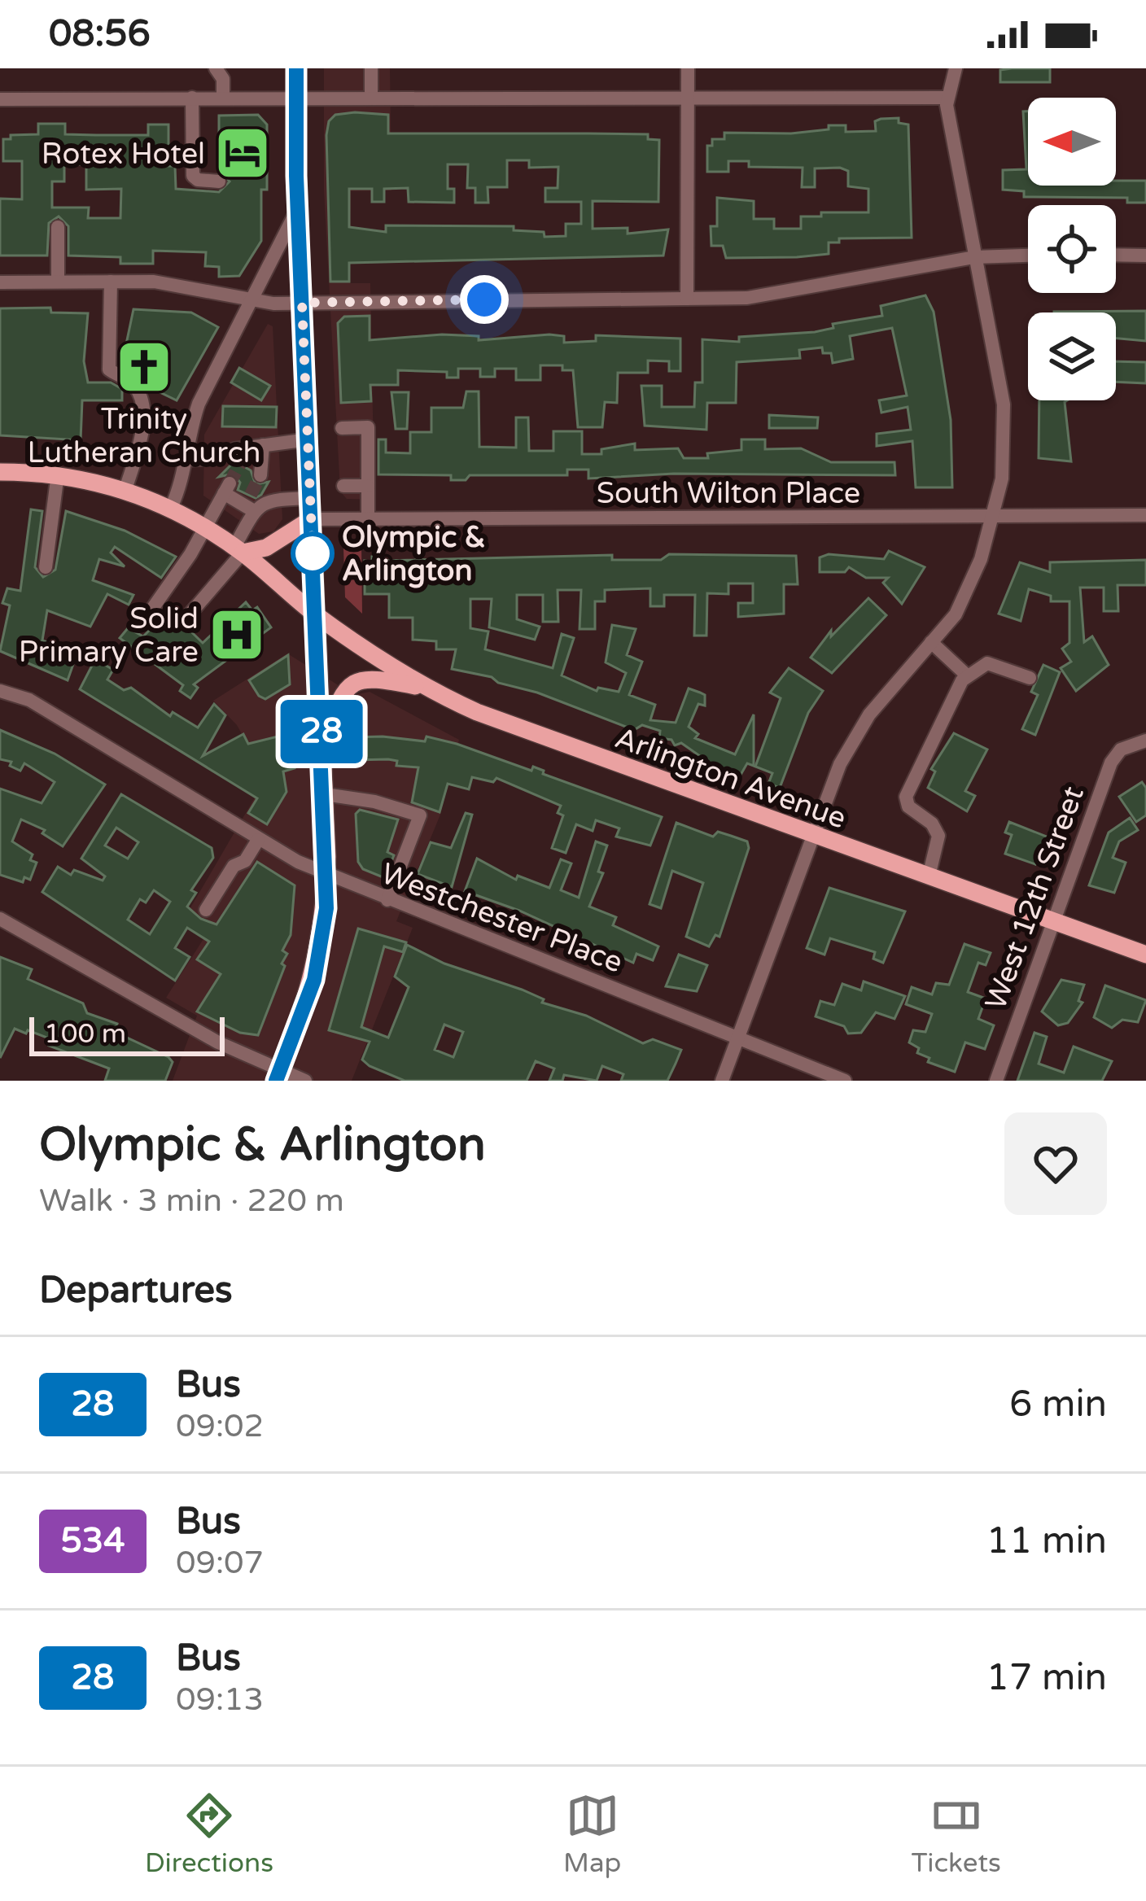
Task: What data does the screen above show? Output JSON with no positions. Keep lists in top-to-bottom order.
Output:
{
  "streets": {
    "main road": ["Arlington Avenue"],
    "street": ["South Wilton Place", "West 12th Street", "Westchester Place"]
  },
  "crossings": [
    ["Arlington Avenue", "West 12th Street"]
  ],
  "places": {
    "hotel": ["Rotex Hotel"],
    "church": ["Trinity Lutheran Church"],
    "other": ["Olympic & Arlington"],
    "hospital": ["Solid Primary Care"]
  },
  "lines": ["bus line 28"],
  "scale_bar": "100 m",
  "north": "left",
  "page": {
    "status": "08:56",
    "on_map": "28",
    "scale": "100 m",
    "heading": [
      ["Olympic & Arlington", "Walk · 3 min · 220 m"],
      "Departures"
    ],
    "list": [
      {
        "mark": "28",
        "name": "Bus",
        "note": "09:02",
        "value": "6 min"
      },
      {
        "mark": "534",
        "name": "Bus",
        "note": "09:07",
        "value": "11 min"
      },
      {
        "mark": "28",
        "name": "Bus",
        "note": "09:13",
        "value": "17 min"
      }
    ],
    "tabs": ["Directions", "Map", "Tickets"]
  }
}
